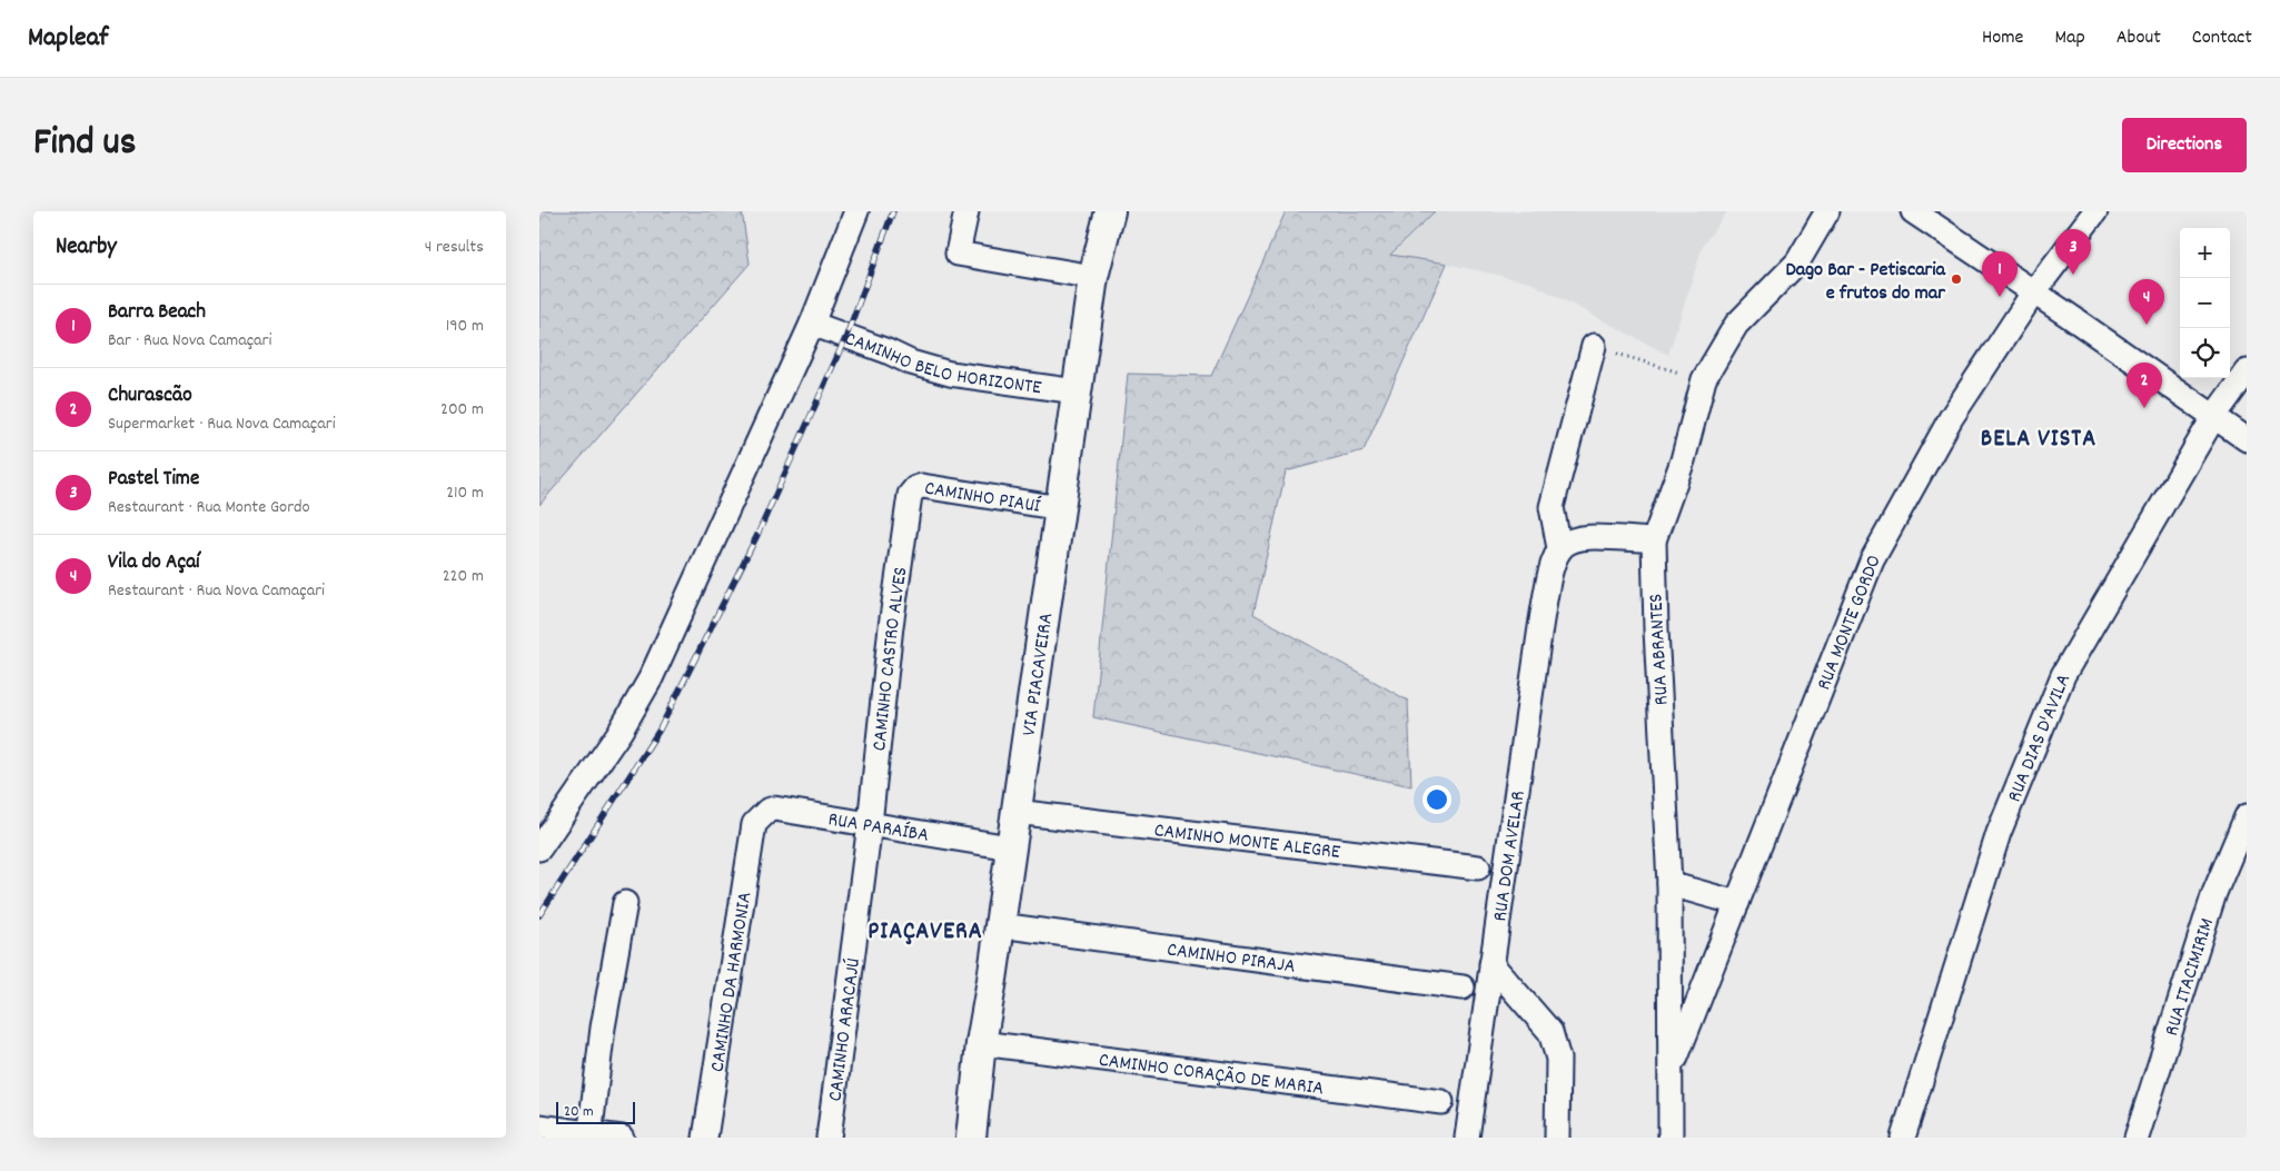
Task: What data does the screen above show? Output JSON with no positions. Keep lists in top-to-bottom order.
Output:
{
  "streets": {
    "street": [
      "CAMINHO BELO HORIZONTE",
      "CAMINHO PIAUÍ",
      "RUA MONTE GORDO",
      "RUA ABRANTES",
      "CAMINHO CASTRO ALVES",
      "VIA PIACAVEIRA",
      "RUA DIAS D'AVILA",
      "RUA PARAÍBA",
      "CAMINHO MONTE ALEGRE",
      "RUA DOM AVELAR",
      "CAMINHO PIRAJA",
      "RUA ITACIMIRIM",
      "CAMINHO DA HARMONIA",
      "CAMINHO ARACAJÚ",
      "CAMINHO CORAÇÃO DE MARIA"
    ]
  },
  "crossings": [
    ["CAMINHO BELO HORIZONTE", "VIA PIACAVEIRA"],
    ["CAMINHO PIAUÍ", "CAMINHO CASTRO ALVES"],
    ["CAMINHO PIAUÍ", "VIA PIACAVEIRA"],
    ["RUA MONTE GORDO", "RUA ABRANTES"],
    ["CAMINHO CASTRO ALVES", "RUA PARAÍBA"],
    ["CAMINHO CASTRO ALVES", "CAMINHO ARACAJÚ"],
    ["VIA PIACAVEIRA", "RUA PARAÍBA"],
    ["VIA PIACAVEIRA", "CAMINHO MONTE ALEGRE"],
    ["VIA PIACAVEIRA", "CAMINHO PIRAJA"],
    ["VIA PIACAVEIRA", "CAMINHO CORAÇÃO DE MARIA"],
    ["RUA PARAÍBA", "CAMINHO DA HARMONIA"],
    ["RUA PARAÍBA", "CAMINHO ARACAJÚ"]
  ],
  "districts": ["BELA VISTA", "PIAÇAVERA"],
  "places": ["Dago Bar - Petiscaria e frutos do mar"],
  "scale_bar": "20 m",
  "page": {
    "header": "Mapleaf",
    "nav": [
      "Home",
      "Map",
      "About",
      "Contact"
    ],
    "title": "Find us",
    "buttons": "Directions",
    "heading": ["Nearby", "4 results"],
    "map_buttons": ["+", "−"],
    "pins": [
      "3",
      "1",
      "4",
      "2"
    ],
    "list": [
      {
        "mark": "1",
        "name": "Barra Beach",
        "note": "Bar · Rua Nova Camaçari",
        "value": "190 m"
      },
      {
        "mark": "2",
        "name": "Churascão",
        "note": "Supermarket · Rua Nova Camaçari",
        "value": "200 m"
      },
      {
        "mark": "3",
        "name": "Pastel Time",
        "note": "Restaurant · Rua Monte Gordo",
        "value": "210 m"
      },
      {
        "mark": "4",
        "name": "Vila do Açaí",
        "note": "Restaurant · Rua Nova Camaçari",
        "value": "220 m"
      }
    ],
    "scale": "20 m"
  }
}
